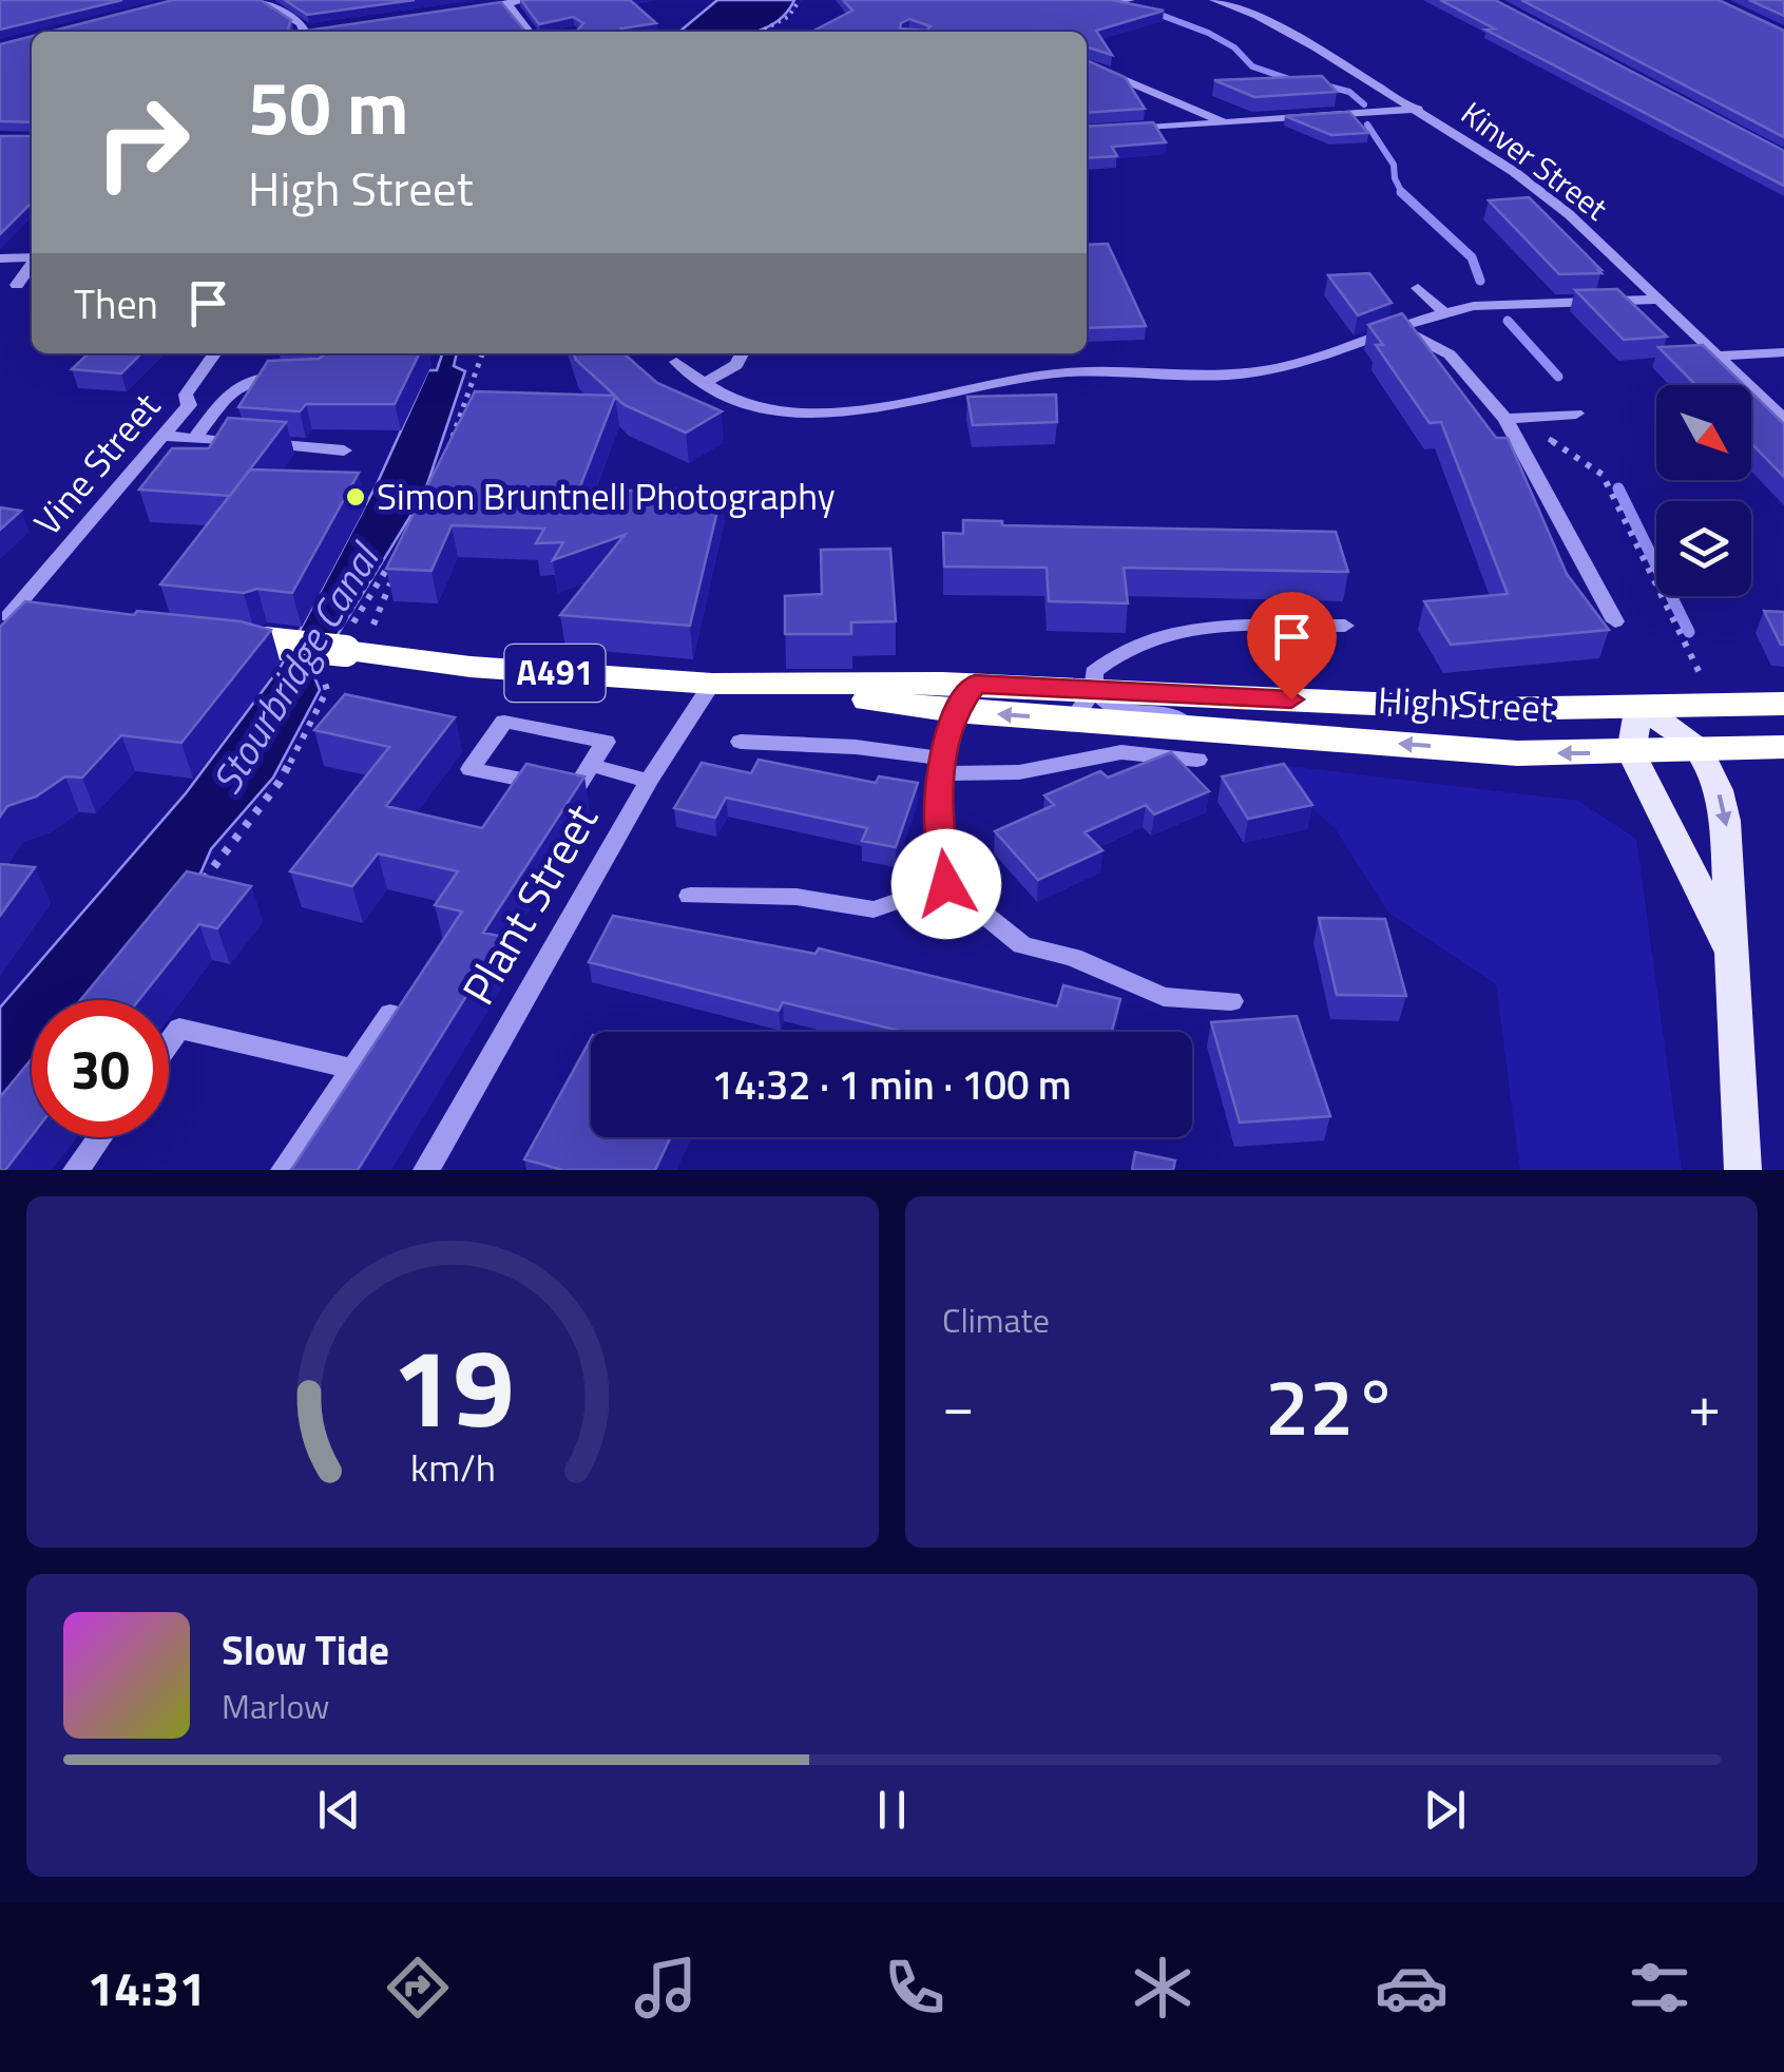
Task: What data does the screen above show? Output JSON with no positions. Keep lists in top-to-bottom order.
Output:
{
  "streets": {
    "highway": ["A491", "High Street"],
    "street": ["Kinver Street", "Vine Street", "Plant Street"]
  },
  "crossings": [
    ["High Street", "Plant Street"]
  ],
  "water": ["Stourbridge Canal"],
  "places": ["Simon Bruntnell Photography"],
  "north": "bottom right",
  "page": {
    "turn": ["50 m", "High Street"],
    "then": "Then",
    "limit": "30",
    "trip": "14:32 · 1 min · 100 m",
    "tile": "Climate",
    "heat": ["−", "22°", "+"],
    "song": ["Slow Tide", "Marlow"],
    "tabs": "14:31",
    "gauge": ["19", "km/h"]
  }
}
